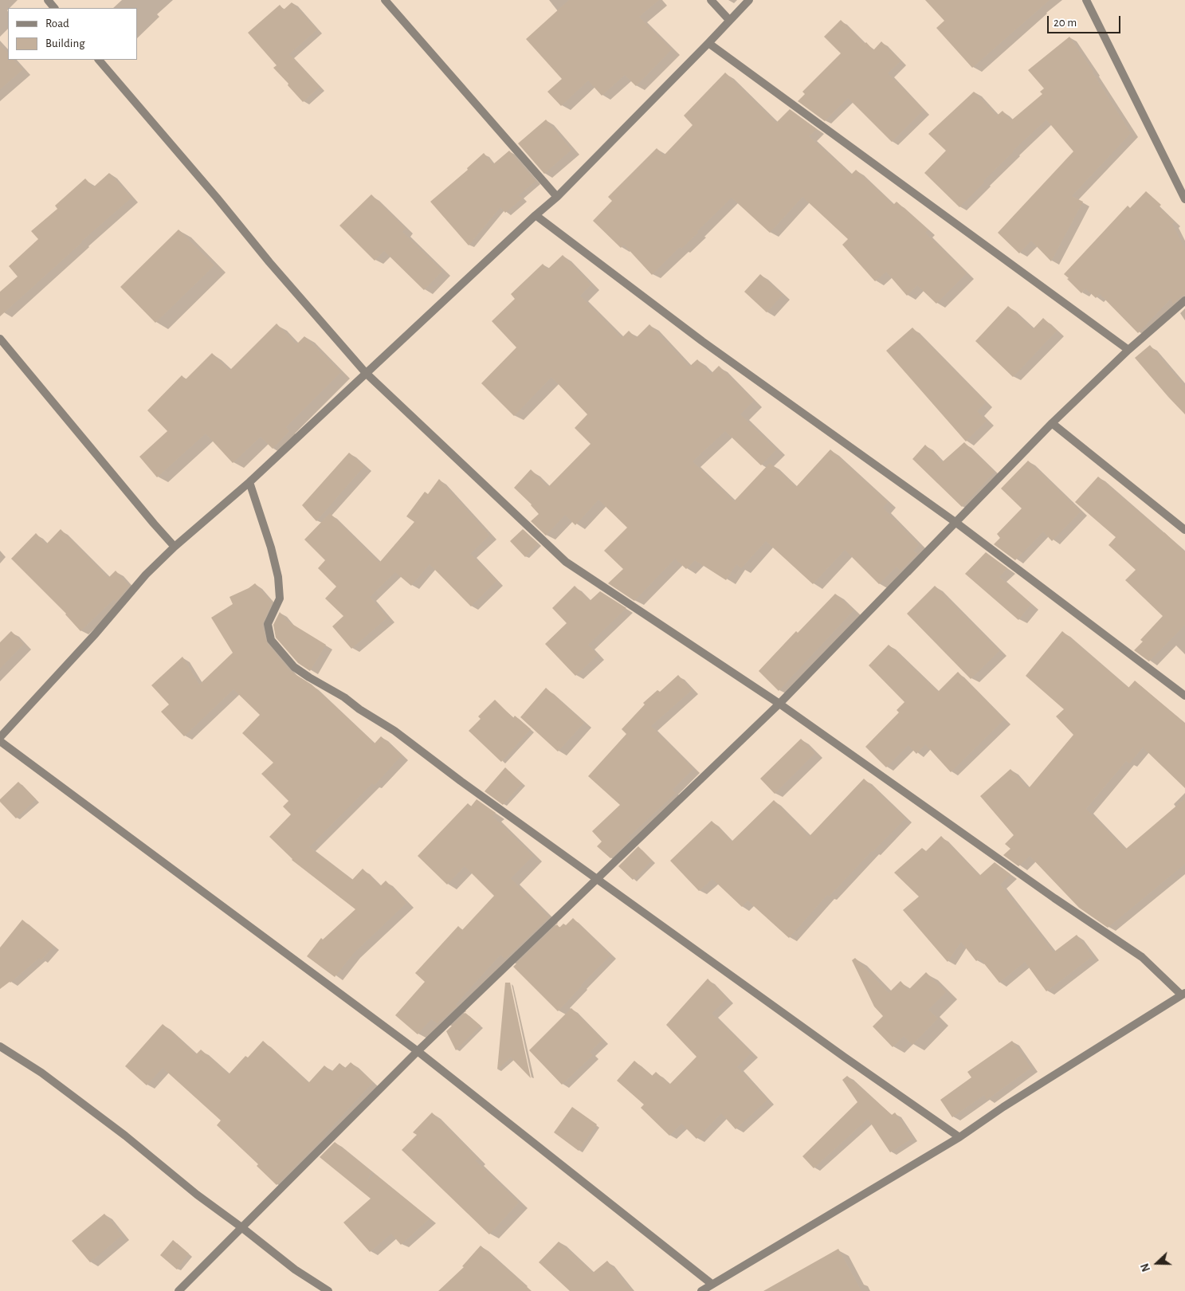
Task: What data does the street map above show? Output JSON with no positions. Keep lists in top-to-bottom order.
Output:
{
  "legend": ["Road", "Building"],
  "scale_bar": "20 m",
  "north": "left"
}
